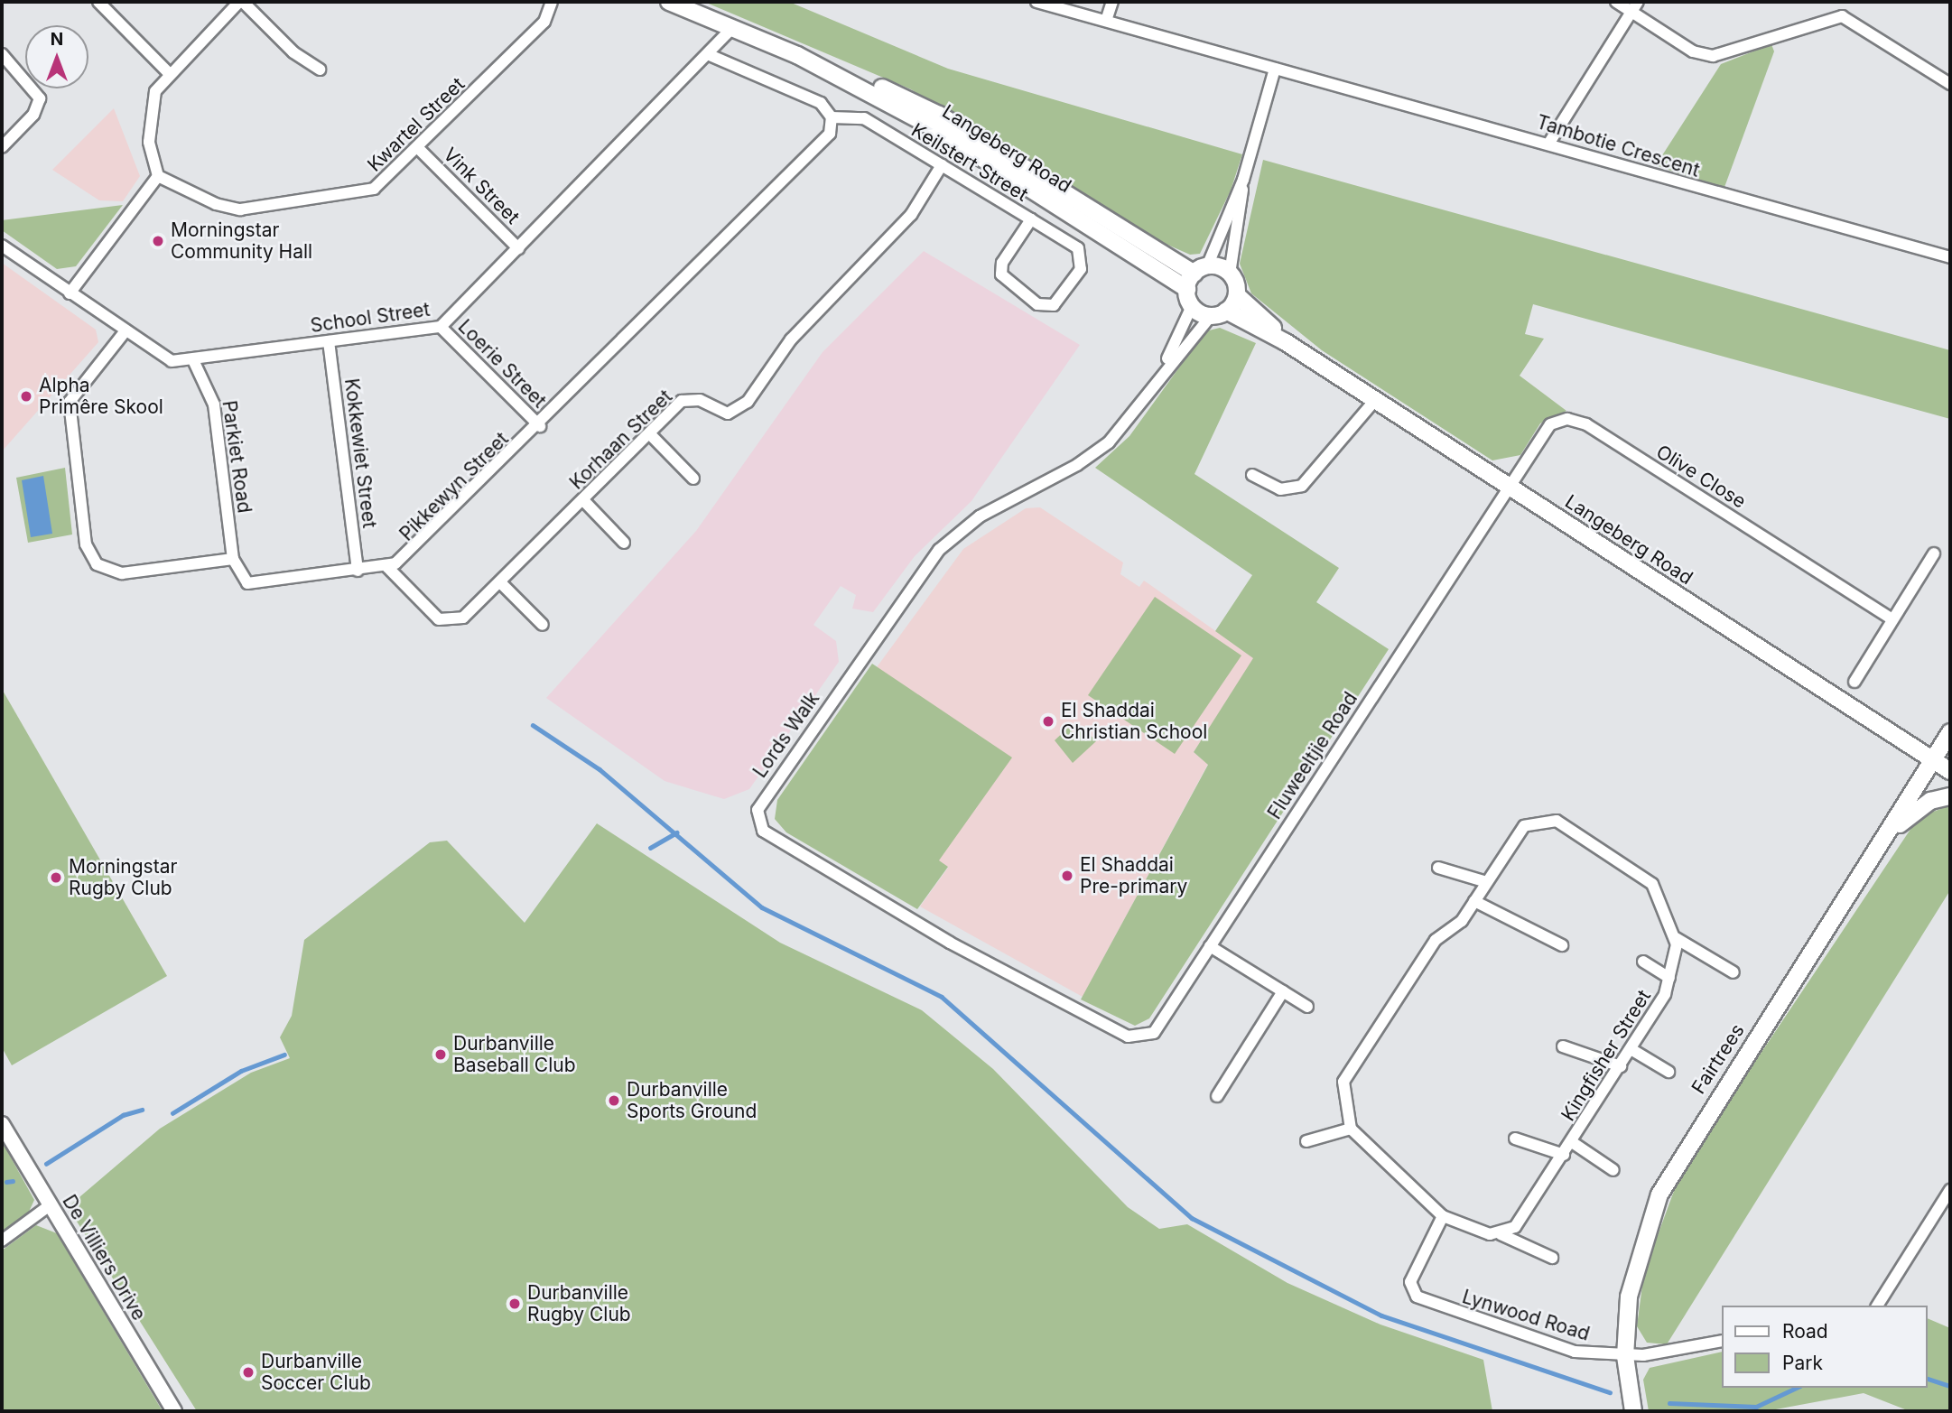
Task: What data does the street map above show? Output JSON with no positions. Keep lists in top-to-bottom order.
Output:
{
  "streets": {
    "main road": ["Langeberg Road", "Fairtrees"],
    "street": [
      "Kwartel Street",
      "Tambotie Crescent",
      "Keilstert Street",
      "Vink Street",
      "School Street",
      "Loerie Street",
      "Korhaan Street",
      "Kokkewiet Street",
      "Parkiet Road",
      "Olive Close",
      "Pikkewyn Street",
      "Lords Walk",
      "Fluweeltjie Road",
      "Kingfisher Street",
      "De Villiers Drive",
      "Lynwood Road"
    ]
  },
  "crossings": [
    ["Kwartel Street", "Vink Street"],
    ["Langeberg Road", "School Street"],
    ["Langeberg Road", "Olive Close"],
    ["Langeberg Road", "Lords Walk"],
    ["Langeberg Road", "Fluweeltjie Road"],
    ["Langeberg Road", "Fairtrees"],
    ["Keilstert Street", "Korhaan Street"],
    ["Keilstert Street", "Pikkewyn Street"],
    ["Vink Street", "School Street"],
    ["School Street", "Loerie Street"],
    ["School Street", "Kokkewiet Street"],
    ["School Street", "Parkiet Road"],
    ["Loerie Street", "Pikkewyn Street"],
    ["Korhaan Street", "Pikkewyn Street"],
    ["Kokkewiet Street", "Pikkewyn Street"],
    ["Parkiet Road", "Pikkewyn Street"],
    ["Olive Close", "Fluweeltjie Road"],
    ["Lords Walk", "Fluweeltjie Road"],
    ["Fairtrees", "Lynwood Road"]
  ],
  "places": [
    "Morningstar Community Hall",
    "Alpha Primêre Skool",
    "El Shaddai Christian School",
    "El Shaddai Pre-primary",
    "Morningstar Rugby Club",
    "Durbanville Baseball Club",
    "Durbanville Sports Ground",
    "Durbanville Rugby Club",
    "Durbanville Soccer Club"
  ],
  "legend": ["Road", "Park"],
  "north": "top"
}
